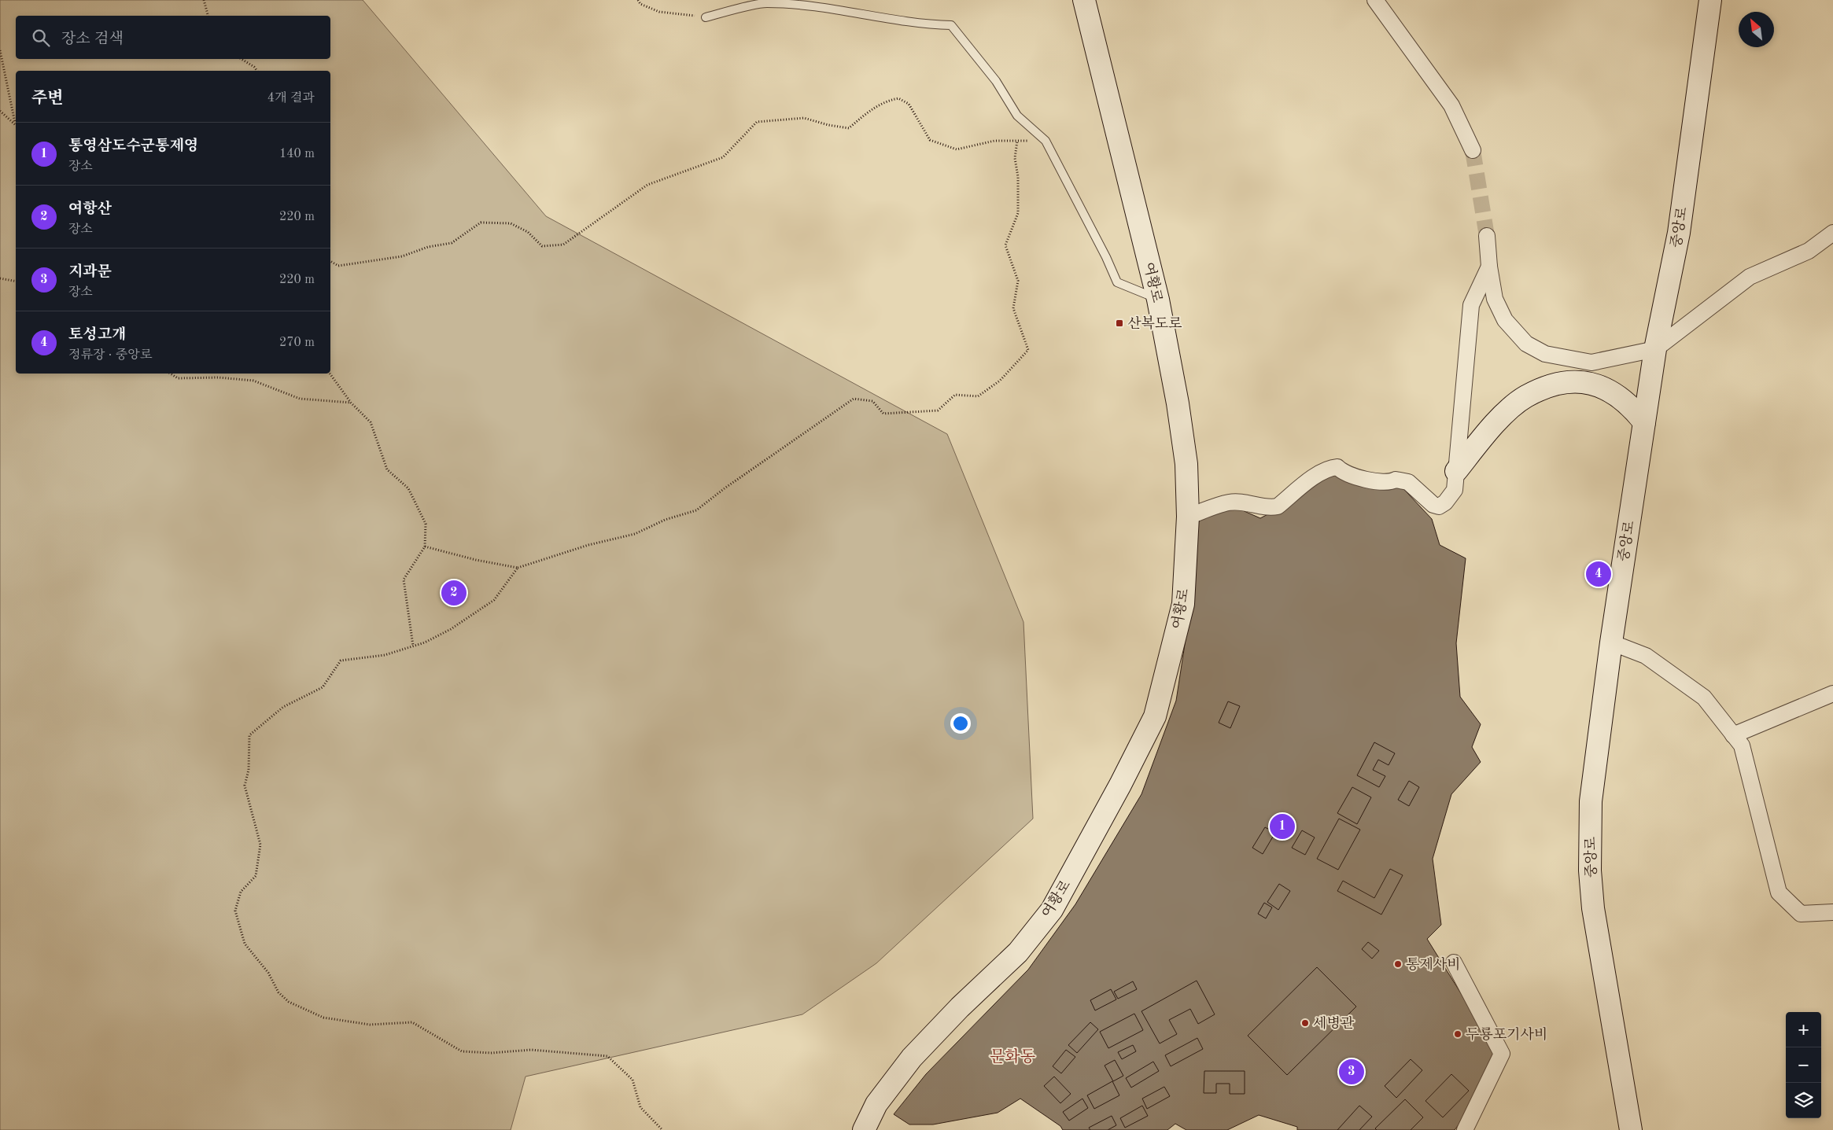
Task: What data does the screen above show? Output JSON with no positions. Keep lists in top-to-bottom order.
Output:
{
  "streets": {
    "street": ["중앙로", "여황로"]
  },
  "districts": ["문화동"],
  "places": {
    "transit": ["산복도로"],
    "other": ["통제사비", "세병관", "두룡포기사비"]
  },
  "north": "top left",
  "page": {
    "search": "장소 검색",
    "heading": ["주변", "4개 결과"],
    "list": [
      {
        "mark": "1",
        "name": "통영삼도수군통제영",
        "note": "장소",
        "value": "140 m"
      },
      {
        "mark": "2",
        "name": "여항산",
        "note": "장소",
        "value": "220 m"
      },
      {
        "mark": "3",
        "name": "지과문",
        "note": "장소",
        "value": "220 m"
      },
      {
        "mark": "4",
        "name": "토성고개",
        "note": "정류장 · 중앙로",
        "value": "270 m"
      }
    ],
    "pins": [
      "4",
      "2",
      "1",
      "3"
    ],
    "map_buttons": ["+", "−"]
  }
}
